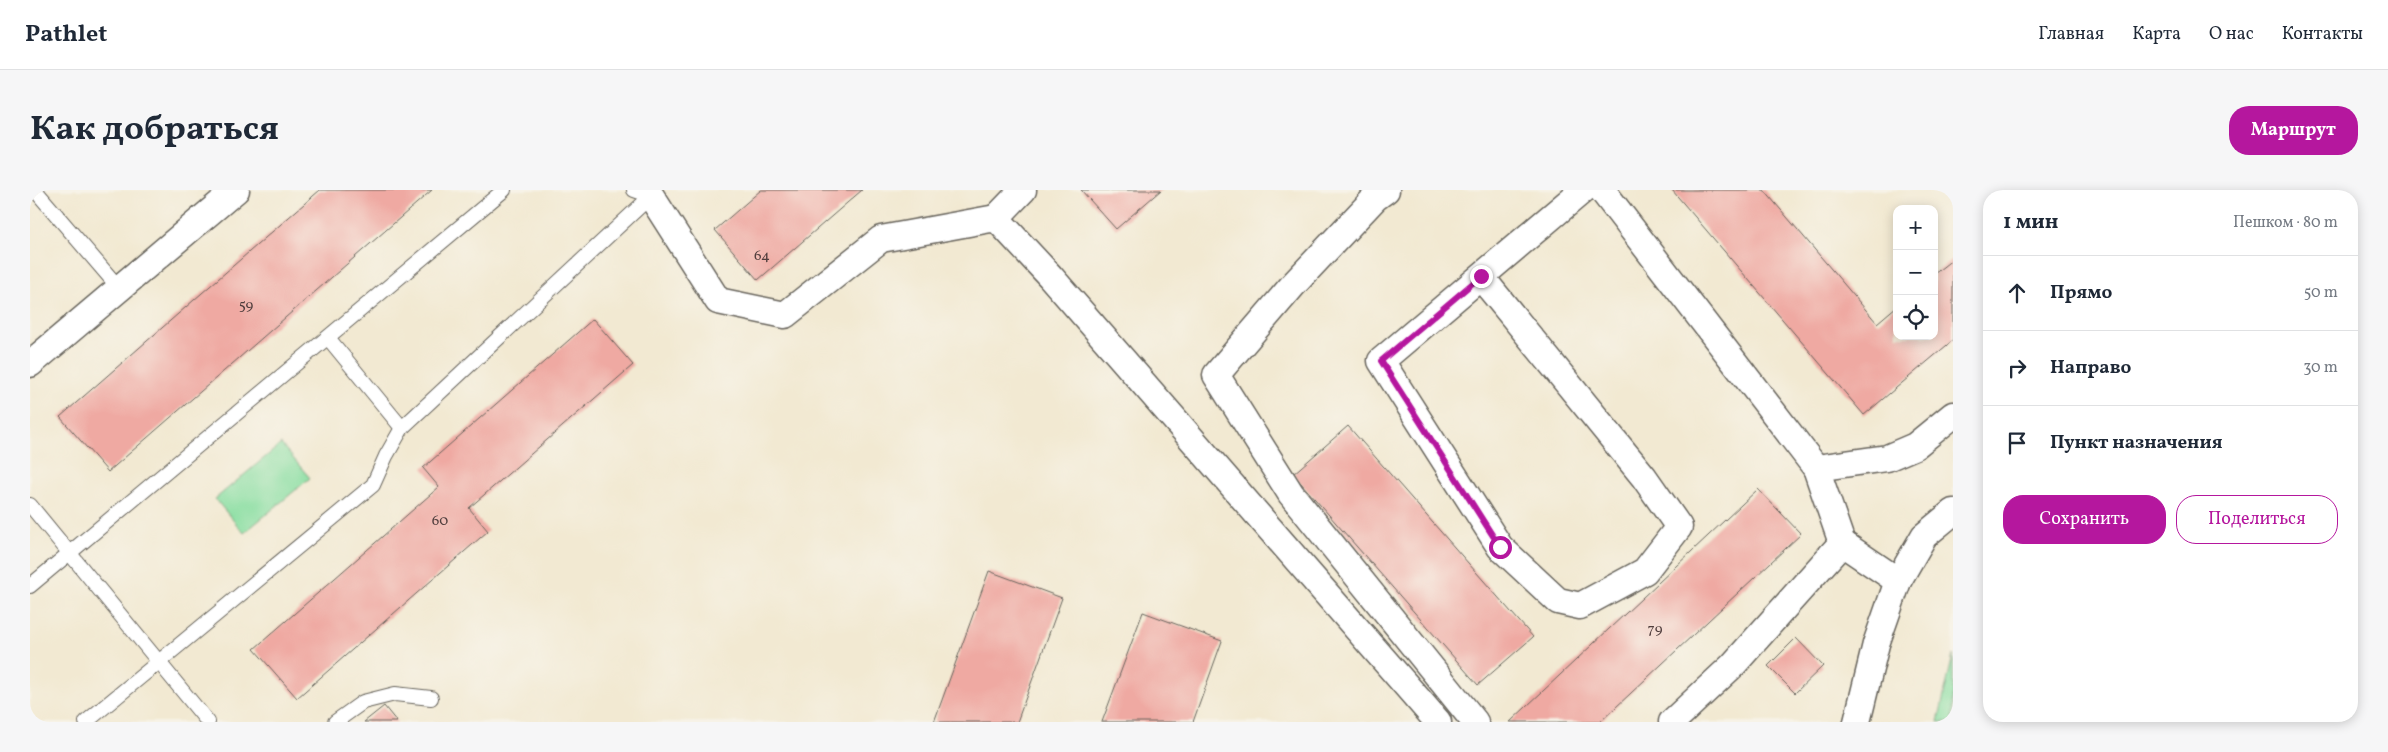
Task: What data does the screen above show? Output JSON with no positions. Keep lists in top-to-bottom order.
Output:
{
  "house_numbers": [
    "64",
    "59",
    "60",
    "79"
  ],
  "page": {
    "header": "Pathlet",
    "nav": [
      "Главная",
      "Карта",
      "О нас",
      "Контакты"
    ],
    "title": "Как добраться",
    "buttons": [
      "Маршрут",
      ["Сохранить", "Поделиться"]
    ],
    "heading": ["1 мин", "Пешком · 80 m"],
    "map_buttons": ["+", "−"],
    "list": [
      ["Прямо", "50 m"],
      ["Направо", "30 m"],
      "Пункт назначения"
    ]
  }
}
